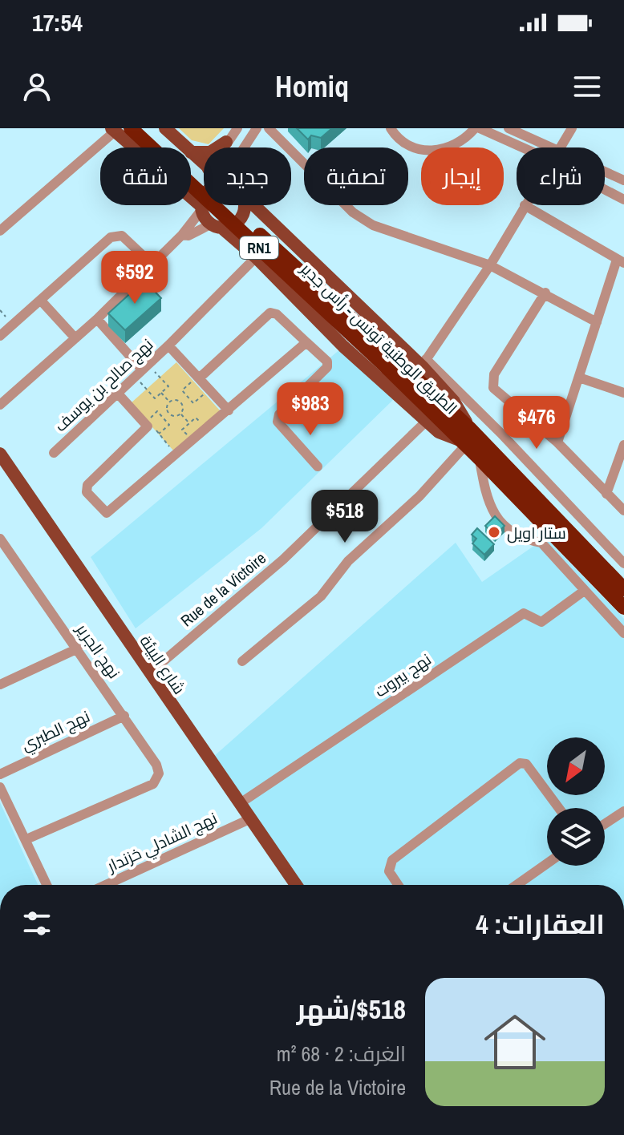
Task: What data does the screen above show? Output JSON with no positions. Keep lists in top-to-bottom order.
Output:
{
  "streets": {
    "highway": ["RN1", "الطريق الوطنية تونس - رأس جدير"],
    "main road": ["شارع البيئة"],
    "street": [
      "نهج صالح بن يوسف",
      "Rue de la Victoire",
      "نهج الجرير",
      "نهج بيروت",
      "نهج الطبري",
      "نهج الشادلي خزندار"
    ]
  },
  "crossings": [
    ["Rue de la Victoire", "شارع البيئة"],
    ["نهج الجرير", "نهج الطبري"],
    ["شارع البيئة", "نهج بيروت"],
    ["شارع البيئة", "نهج الشادلي خزندار"]
  ],
  "places": ["ستار اويل"],
  "north": "bottom left",
  "page": {
    "status": "17:54",
    "header": "Homiq",
    "chip": [
      "شراء",
      "إيجار",
      "تصفية",
      "جديد",
      "شقة"
    ],
    "price": [
      "$592",
      "$983",
      "$476",
      "$518"
    ],
    "heading": "العقارات: 4",
    "list": [
      {
        "name": "$518/شهر",
        "note": "الغرف: 2 · 68 m² · Rue de la Victoire"
      }
    ]
  }
}
